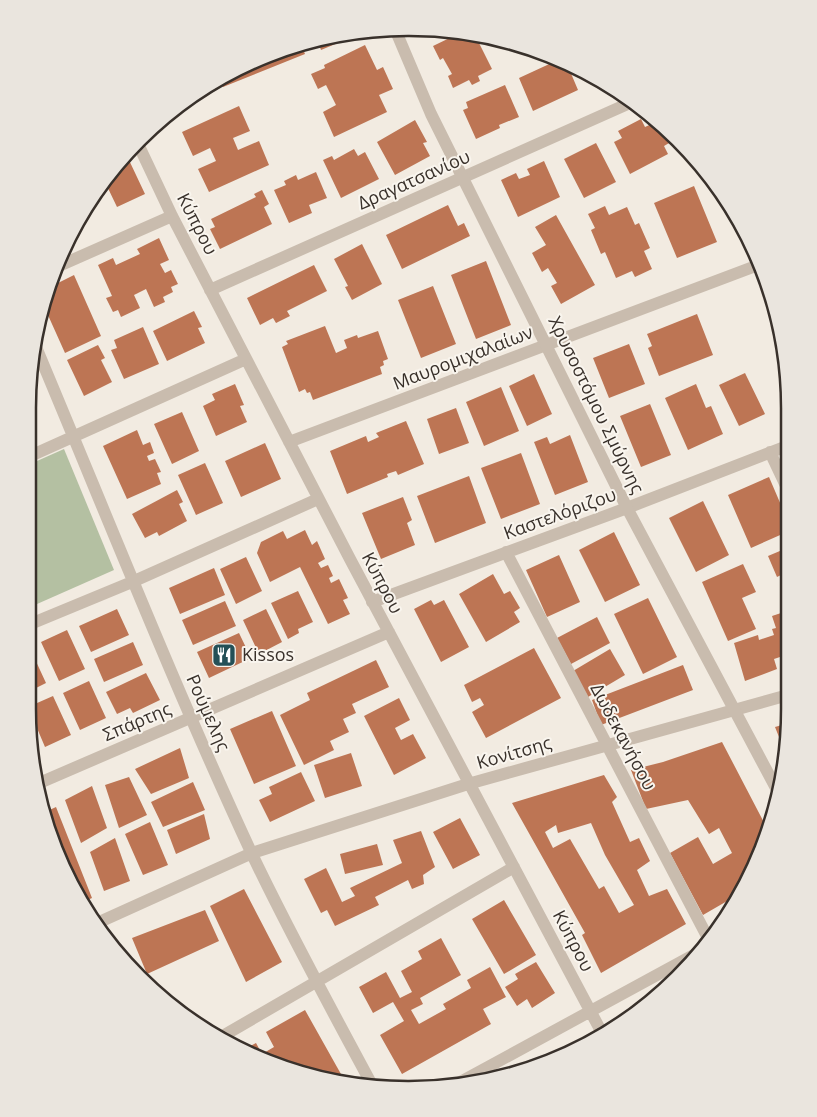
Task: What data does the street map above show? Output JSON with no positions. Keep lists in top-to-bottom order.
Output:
{
  "streets": {
    "street": [
      "Δραγατσανίου",
      "Κύπρου",
      "Μαυρομιχαλαίων",
      "Χρυσοστόμου Σμύρνης",
      "Καστελόριζου",
      "Ρούμελης",
      "Σπάρτης",
      "Δωδεκανήσου",
      "Κονίτσης"
    ]
  },
  "crossings": [
    ["Δραγατσανίου", "Κύπρου"],
    ["Δραγατσανίου", "Χρυσοστόμου Σμύρνης"],
    ["Κύπρου", "Μαυρομιχαλαίων"],
    ["Κύπρου", "Καστελόριζου"],
    ["Κύπρου", "Σπάρτης"],
    ["Κύπρου", "Κονίτσης"],
    ["Μαυρομιχαλαίων", "Χρυσοστόμου Σμύρνης"],
    ["Χρυσοστόμου Σμύρνης", "Καστελόριζου"],
    ["Χρυσοστόμου Σμύρνης", "Κονίτσης"],
    ["Καστελόριζου", "Δωδεκανήσου"],
    ["Ρούμελης", "Σπάρτης"],
    ["Ρούμελης", "Κονίτσης"],
    ["Δωδεκανήσου", "Κονίτσης"]
  ],
  "places": {
    "restaurant": ["Kissos"]
  }
}
